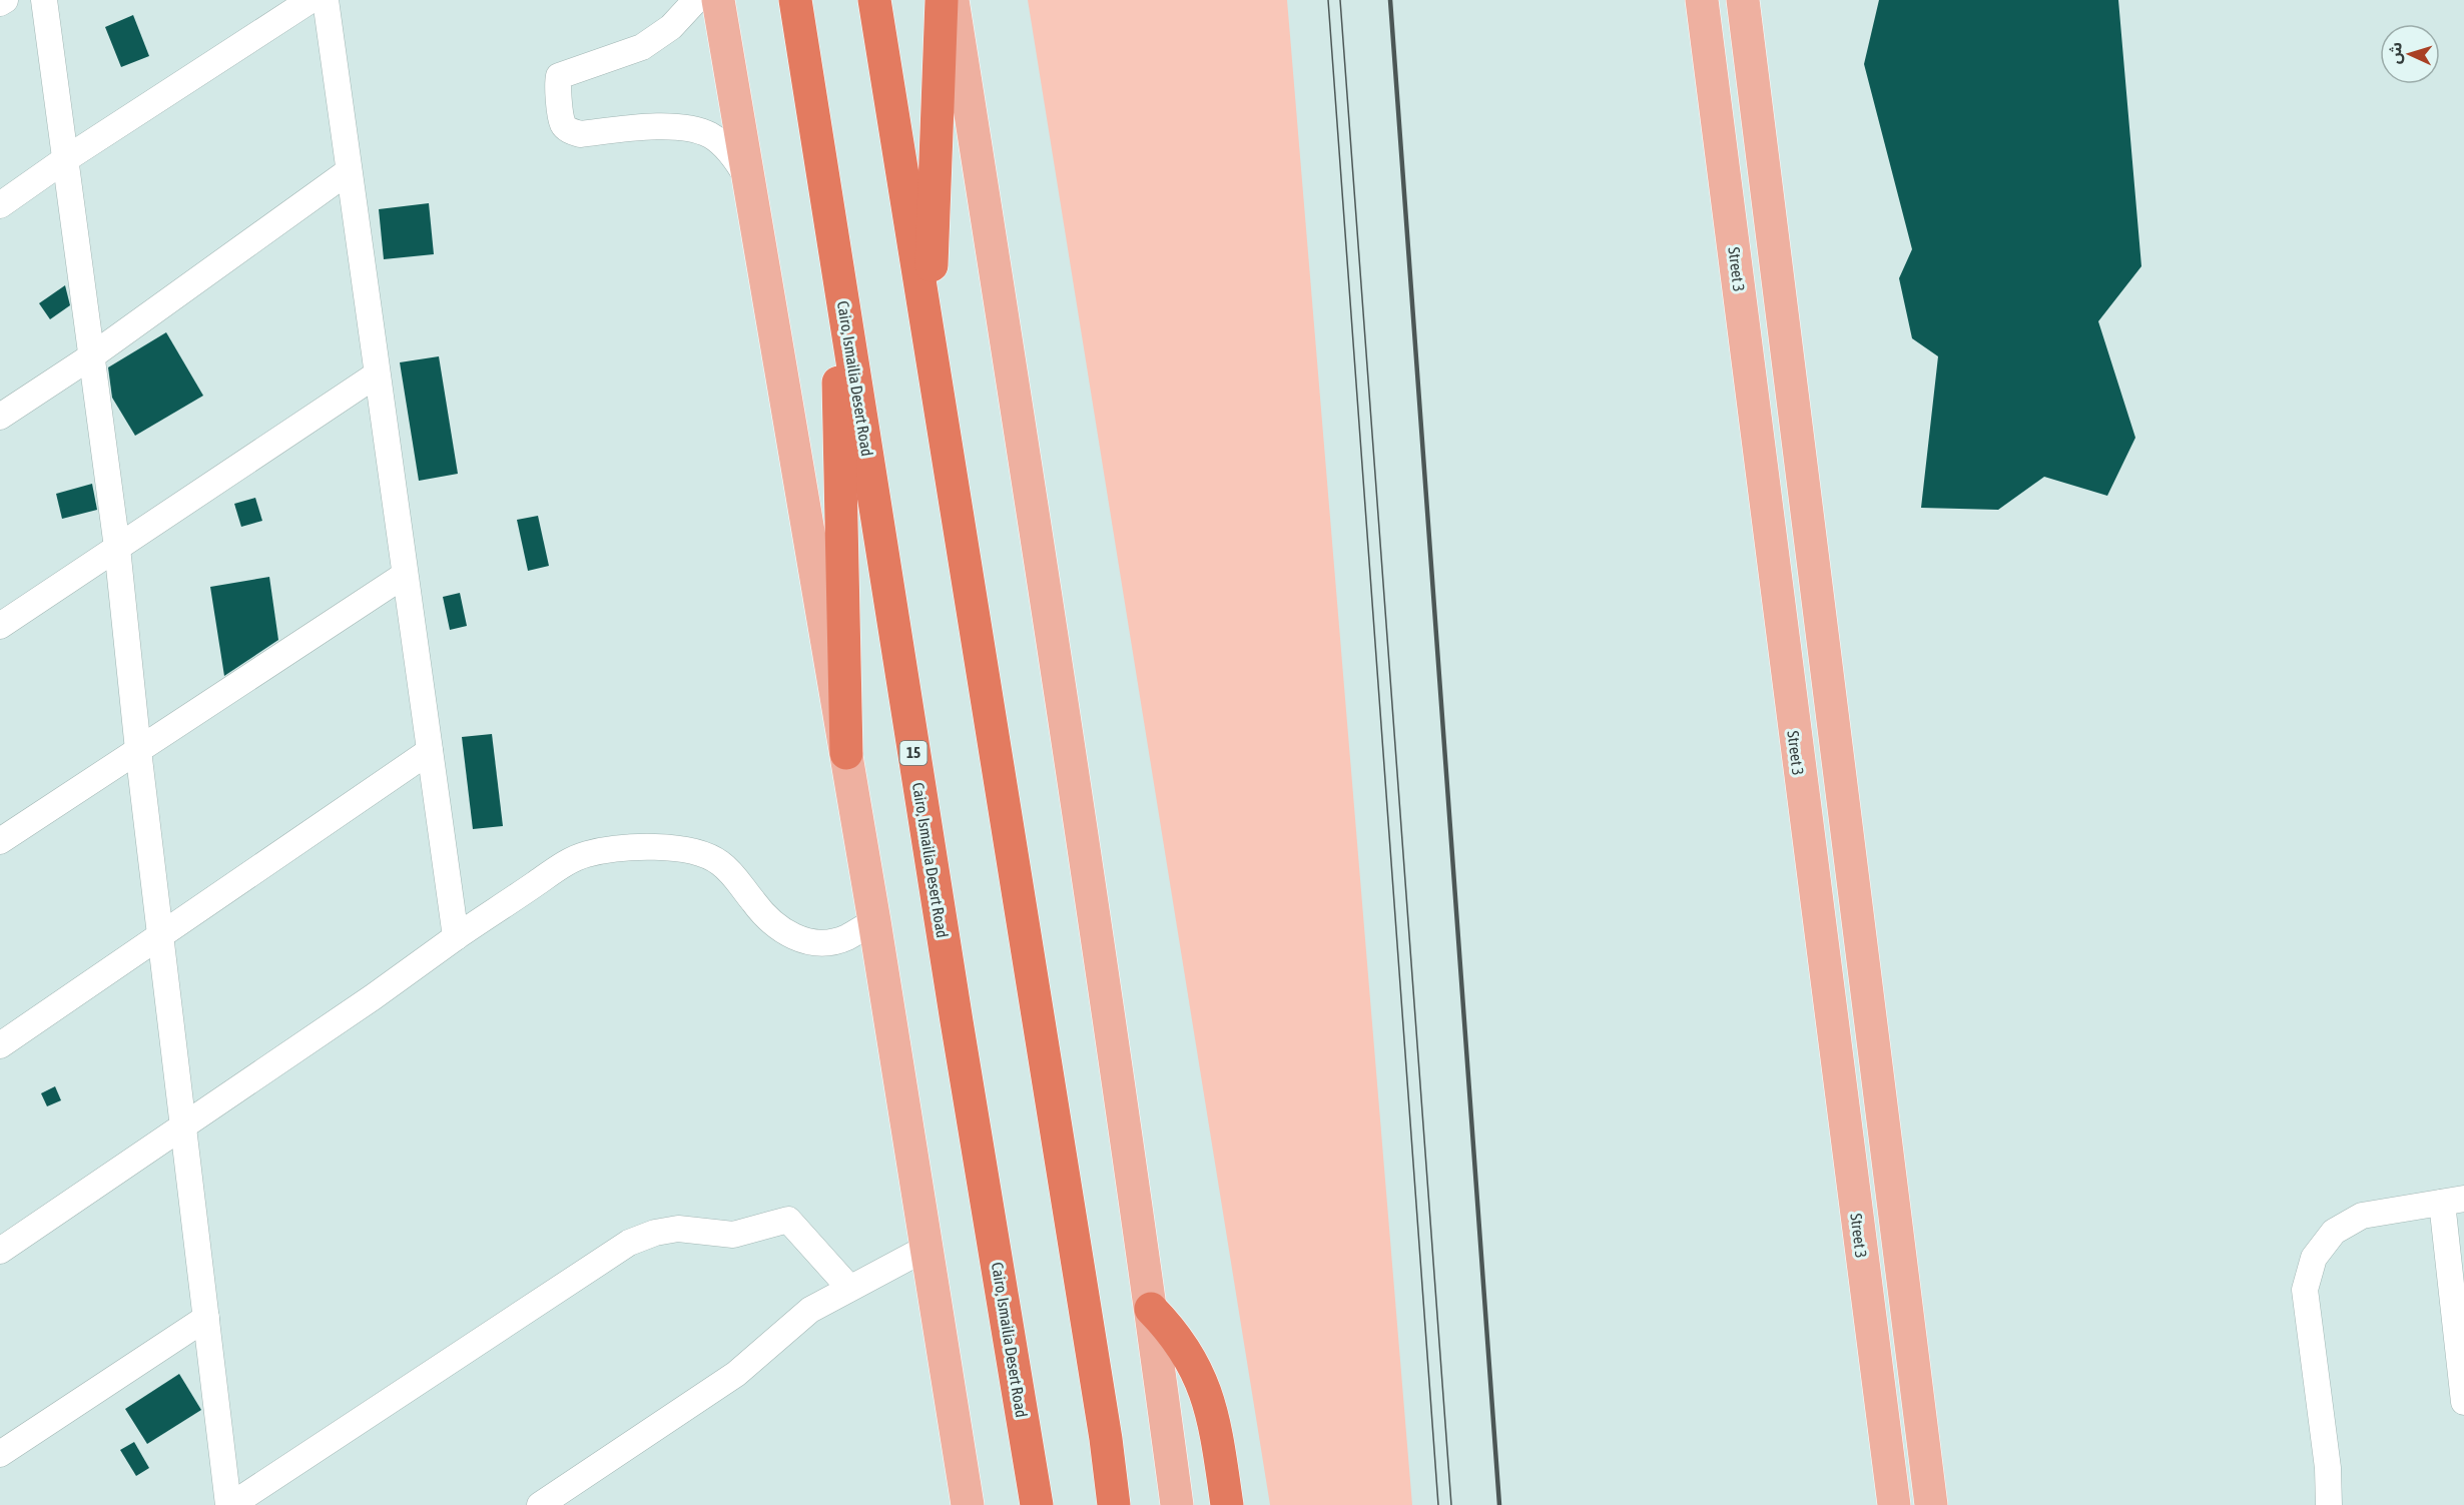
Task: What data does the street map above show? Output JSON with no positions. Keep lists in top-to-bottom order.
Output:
{
  "streets": {
    "highway": ["Cairo, Ismailia Desert Road", "15"],
    "main road": ["Street 3"]
  },
  "north": "left"
}
